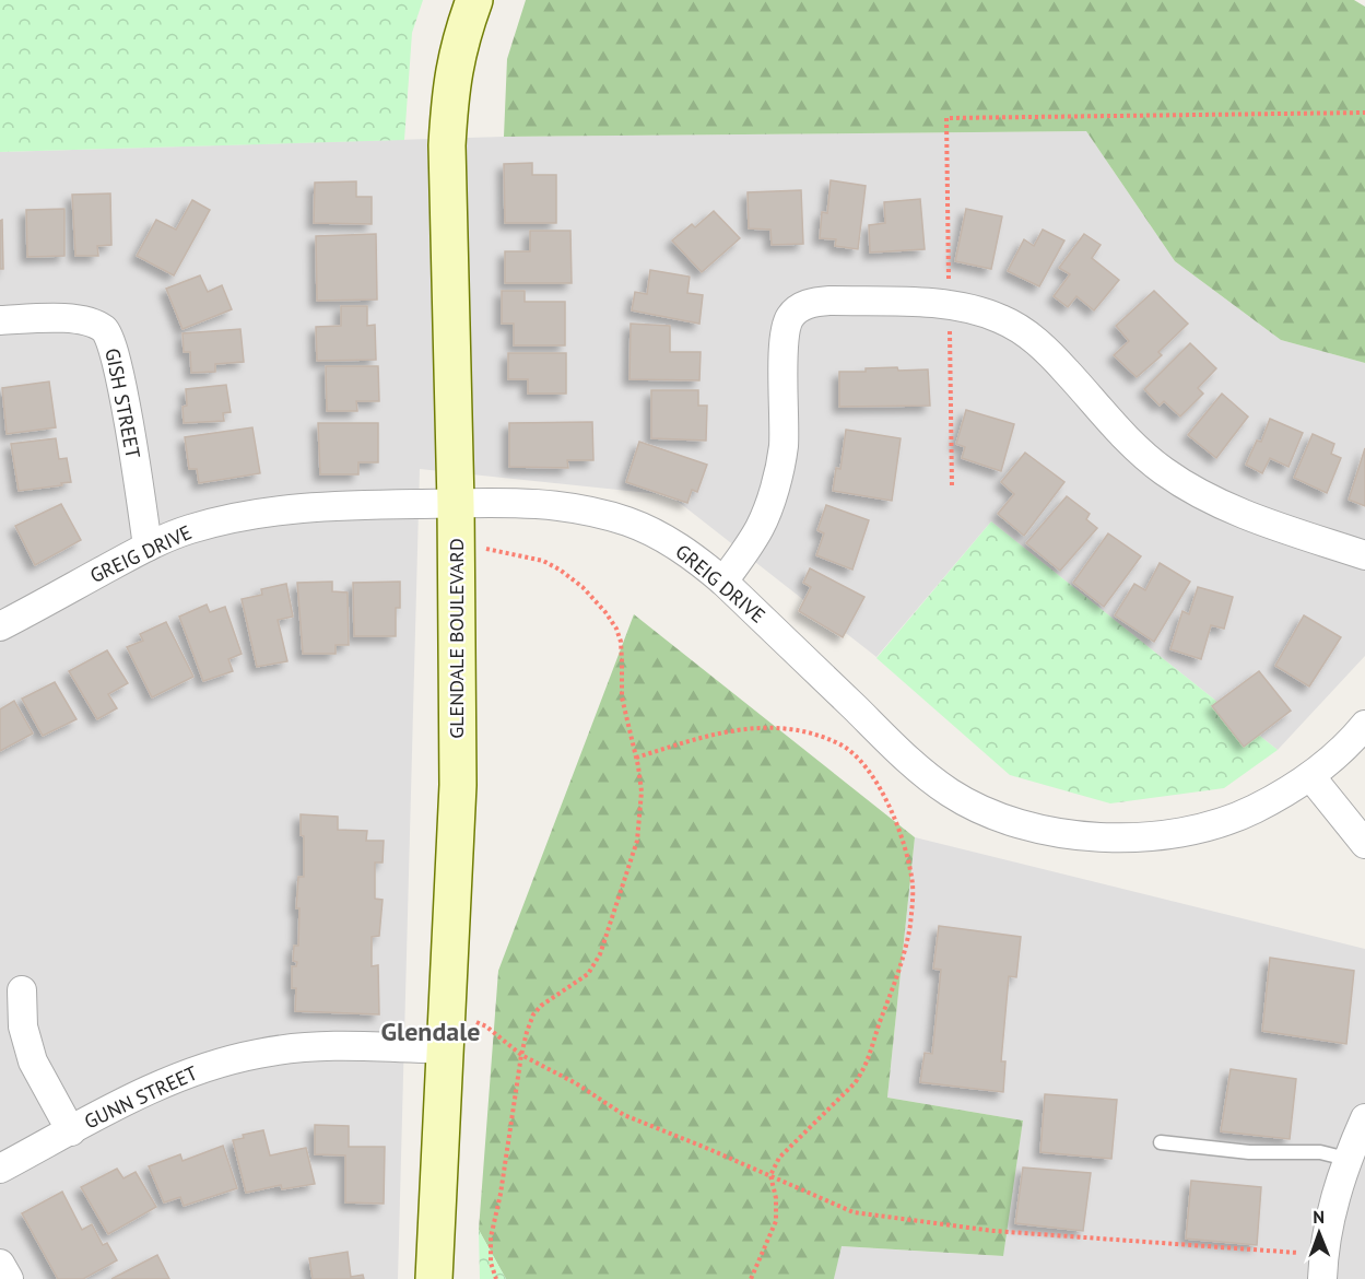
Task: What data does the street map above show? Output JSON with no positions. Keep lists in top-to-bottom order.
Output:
{
  "streets": {
    "street": [
      "GISH STREET",
      "GREIG DRIVE",
      "GLENDALE BOULEVARD",
      "GUNN STREET"
    ]
  },
  "crossings": [
    ["GISH STREET", "GREIG DRIVE"],
    ["GREIG DRIVE", "GLENDALE BOULEVARD"],
    ["GLENDALE BOULEVARD", "GUNN STREET"]
  ],
  "districts": ["Glendale"],
  "north": "top"
}
